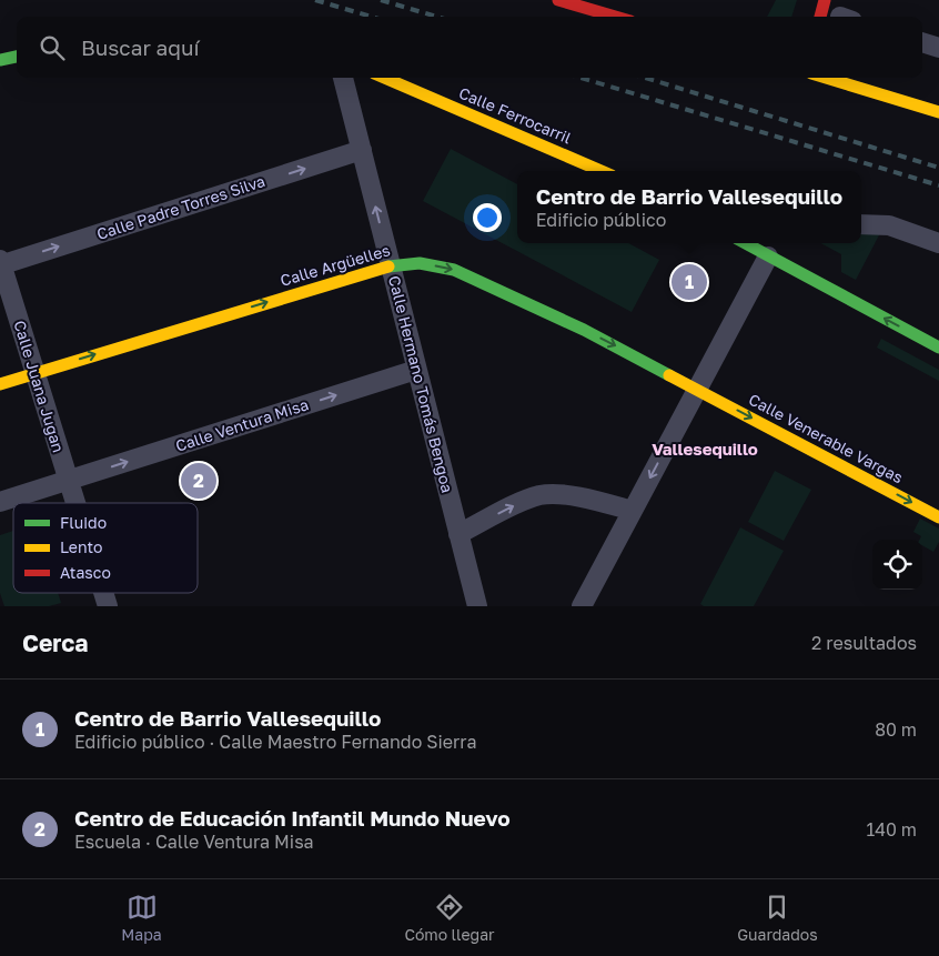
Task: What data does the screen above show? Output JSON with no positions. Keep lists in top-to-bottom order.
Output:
{
  "streets": {
    "street": [
      "Calle Ferrocarril",
      "Calle Padre Torres Silva",
      "Calle Argüelles",
      "Calle Hermano Tomás Bengoa",
      "Calle Juana Jugan",
      "Calle Ventura Misa",
      "Calle Venerable Vargas"
    ]
  },
  "crossings": [
    ["Calle Padre Torres Silva", "Calle Hermano Tomás Bengoa"],
    ["Calle Padre Torres Silva", "Calle Juana Jugan"],
    ["Calle Argüelles", "Calle Hermano Tomás Bengoa"],
    ["Calle Argüelles", "Calle Juana Jugan"],
    ["Calle Argüelles", "Calle Venerable Vargas"],
    ["Calle Hermano Tomás Bengoa", "Calle Ventura Misa"],
    ["Calle Juana Jugan", "Calle Ventura Misa"]
  ],
  "one_way": [
    "Calle Padre Torres Silva",
    "Calle Argüelles",
    "Calle Ventura Misa",
    "Calle Venerable Vargas"
  ],
  "districts": ["Vallesequillo"],
  "legend": ["Fluido", "Lento", "Atasco"],
  "page": {
    "search": "Buscar aquí",
    "popup": ["Centro de Barrio Vallesequillo", "Edificio público"],
    "pins": ["1", "2"],
    "heading": ["Cerca", "2 resultados"],
    "list": [
      {
        "mark": "1",
        "name": "Centro de Barrio Vallesequillo",
        "note": "Edificio público · Calle Maestro Fernando Sierra",
        "value": "80 m"
      },
      {
        "mark": "2",
        "name": "Centro de Educación Infantil Mundo Nuevo",
        "note": "Escuela · Calle Ventura Misa",
        "value": "140 m"
      }
    ],
    "nav": ["Mapa", "Cómo llegar", "Guardados"]
  }
}
